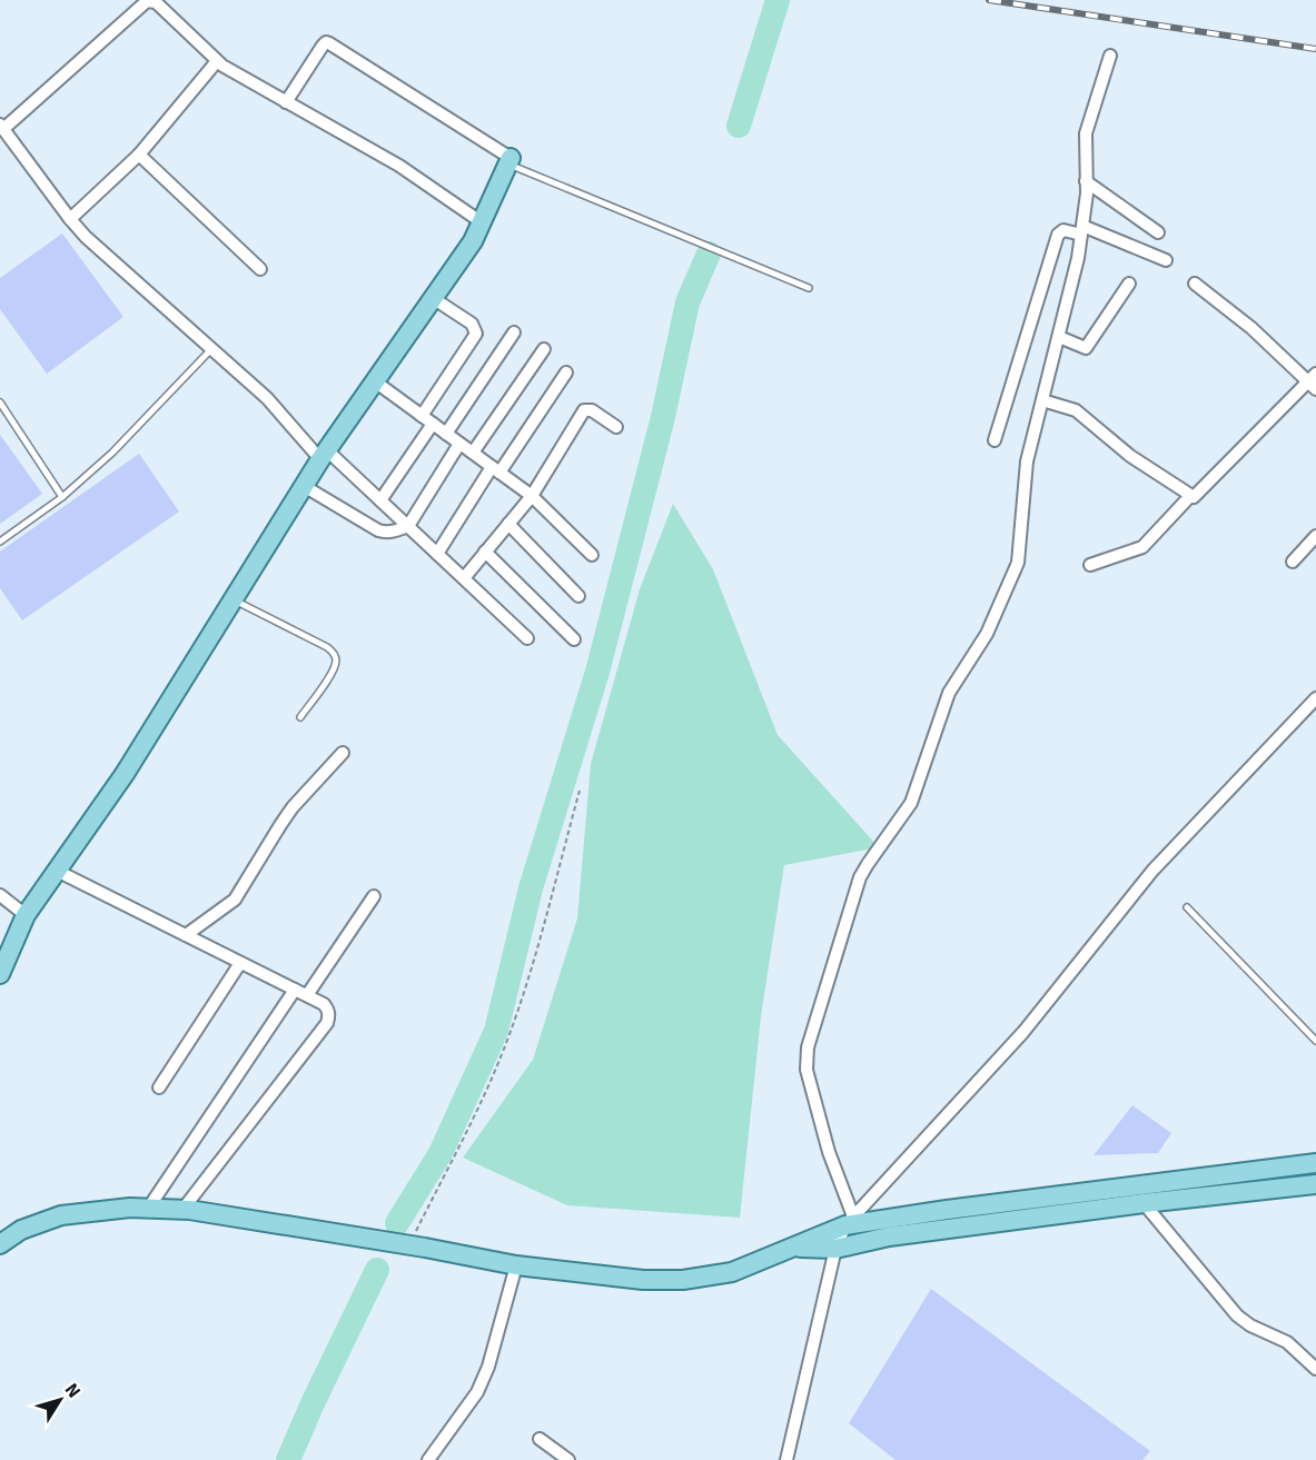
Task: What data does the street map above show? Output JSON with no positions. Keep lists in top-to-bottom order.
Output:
{
  "north": "top right"
}
